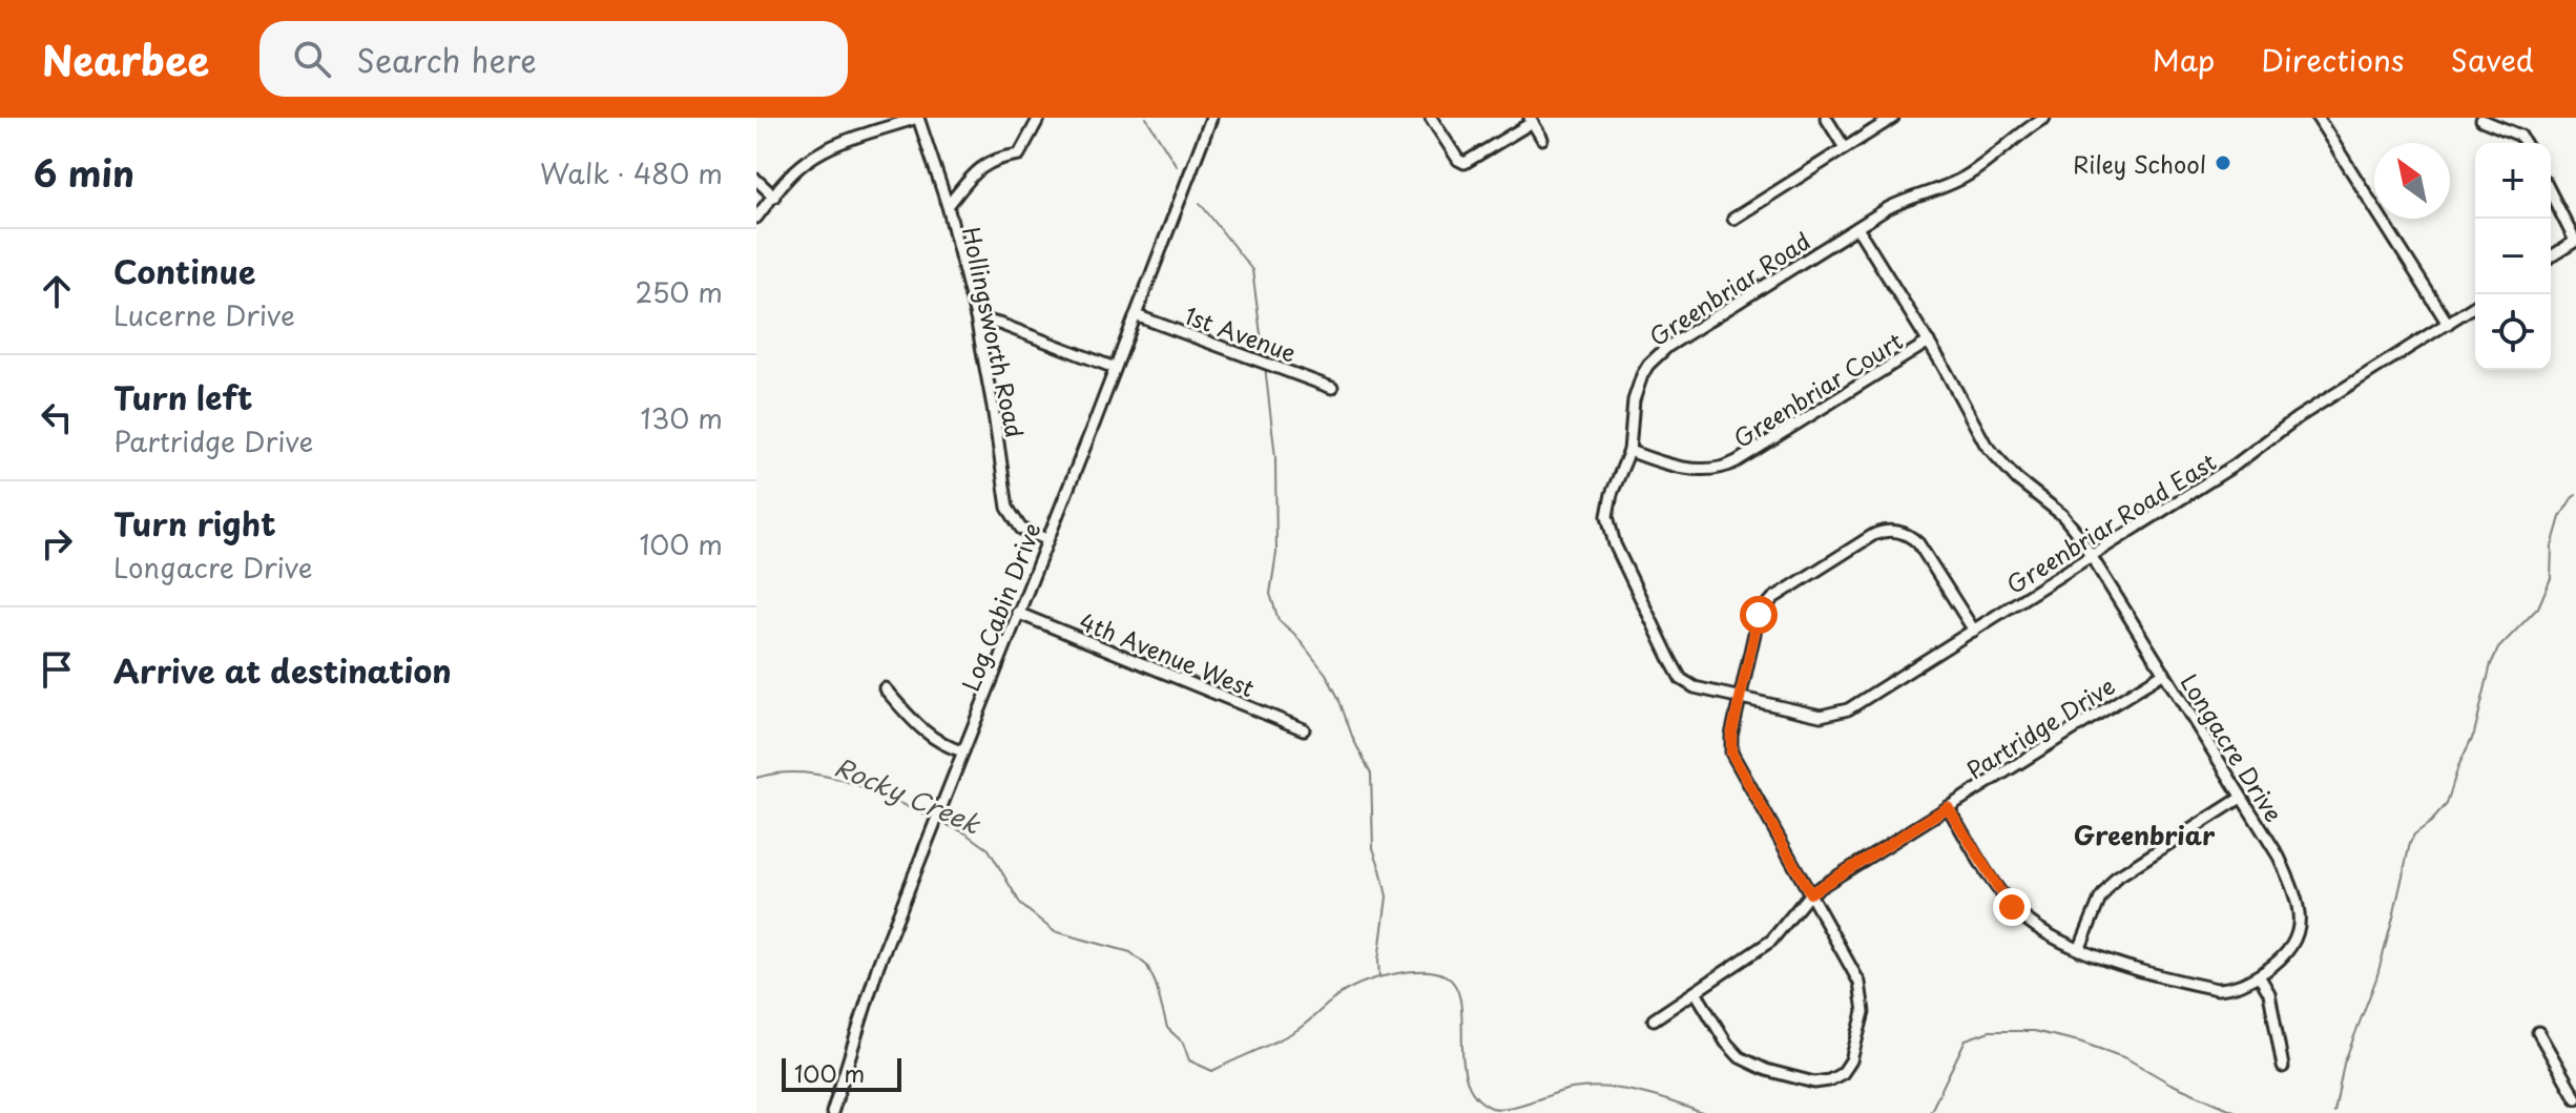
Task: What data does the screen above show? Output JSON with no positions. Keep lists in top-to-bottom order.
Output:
{
  "streets": {
    "street": [
      "Greenbriar Road",
      "Hollingsworth Road",
      "1st Avenue",
      "Greenbriar Court",
      "Greenbriar Road East",
      "Log Cabin Drive",
      "4th Avenue West",
      "Partridge Drive",
      "Longacre Drive"
    ]
  },
  "crossings": [
    ["Greenbriar Road", "Greenbriar Court"],
    ["Greenbriar Road", "Greenbriar Road East"],
    ["Greenbriar Road", "Longacre Drive"],
    ["Hollingsworth Road", "Log Cabin Drive"],
    ["1st Avenue", "Log Cabin Drive"],
    ["Greenbriar Court", "Longacre Drive"],
    ["Greenbriar Road East", "Longacre Drive"],
    ["Log Cabin Drive", "4th Avenue West"],
    ["Partridge Drive", "Longacre Drive"]
  ],
  "districts": ["Greenbriar"],
  "water": ["Rocky Creek"],
  "places": ["Riley School"],
  "scale_bar": "100 m",
  "north": "top left",
  "page": {
    "header": "Nearbee",
    "search": "Search here",
    "nav": ["Map", "Directions", "Saved"],
    "heading": ["6 min", "Walk · 480 m"],
    "map_buttons": ["+", "−"],
    "list": [
      ["Continue", "Lucerne Drive", "250 m"],
      ["Turn left", "Partridge Drive", "130 m"],
      ["Turn right", "Longacre Drive", "100 m"],
      "Arrive at destination"
    ],
    "scale": "100 m"
  }
}
